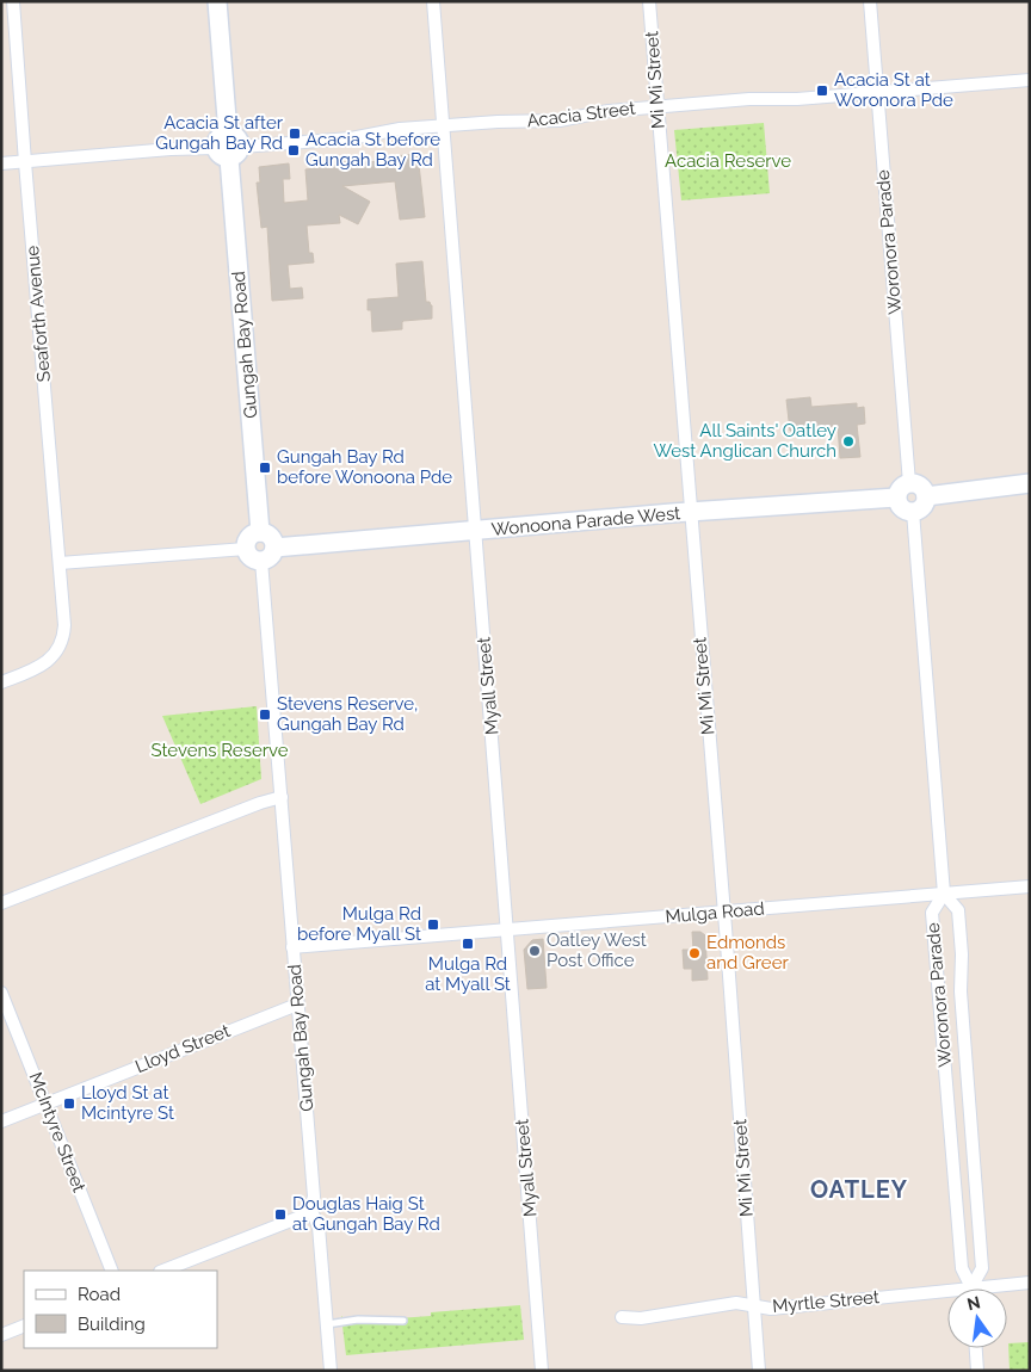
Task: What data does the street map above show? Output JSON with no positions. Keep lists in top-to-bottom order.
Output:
{
  "streets": {
    "street": [
      "Mi Mi Street",
      "Acacia Street",
      "Woronora Parade",
      "Seaforth Avenue",
      "Gungah Bay Road",
      "Wonoona Parade West",
      "Myall Street",
      "Mulga Road",
      "Lloyd Street",
      "McIntyre Street",
      "Myrtle Street"
    ]
  },
  "crossings": [
    ["Mi Mi Street", "Acacia Street"],
    ["Mi Mi Street", "Wonoona Parade West"],
    ["Mi Mi Street", "Mulga Road"],
    ["Mi Mi Street", "Myrtle Street"],
    ["Acacia Street", "Woronora Parade"],
    ["Acacia Street", "Seaforth Avenue"],
    ["Acacia Street", "Gungah Bay Road"],
    ["Acacia Street", "Myall Street"],
    ["Woronora Parade", "Wonoona Parade West"],
    ["Woronora Parade", "Mulga Road"],
    ["Gungah Bay Road", "Wonoona Parade West"],
    ["Gungah Bay Road", "Mulga Road"],
    ["Gungah Bay Road", "Lloyd Street"],
    ["Wonoona Parade West", "Myall Street"],
    ["Myall Street", "Mulga Road"],
    ["Lloyd Street", "McIntyre Street"]
  ],
  "districts": ["OATLEY"],
  "parks": ["Acacia Reserve", "Stevens Reserve"],
  "places": {
    "transit": [
      "Acacia St at Woronora Pde",
      "Acacia St after Gungah Bay Rd",
      "Acacia St before Gungah Bay Rd",
      "Gungah Bay Rd before Wonoona Pde",
      "Stevens Reserve, Gungah Bay Rd",
      "Mulga Rd before Myall St",
      "Mulga Rd at Myall St",
      "Lloyd St at Mcintyre St",
      "Douglas Haig St at Gungah Bay Rd"
    ],
    "other": ["All Saints' Oatley West Anglican Church", "Oatley West Post Office", "Edmonds and Greer"]
  },
  "legend": ["Road", "Building"],
  "north": "top"
}
